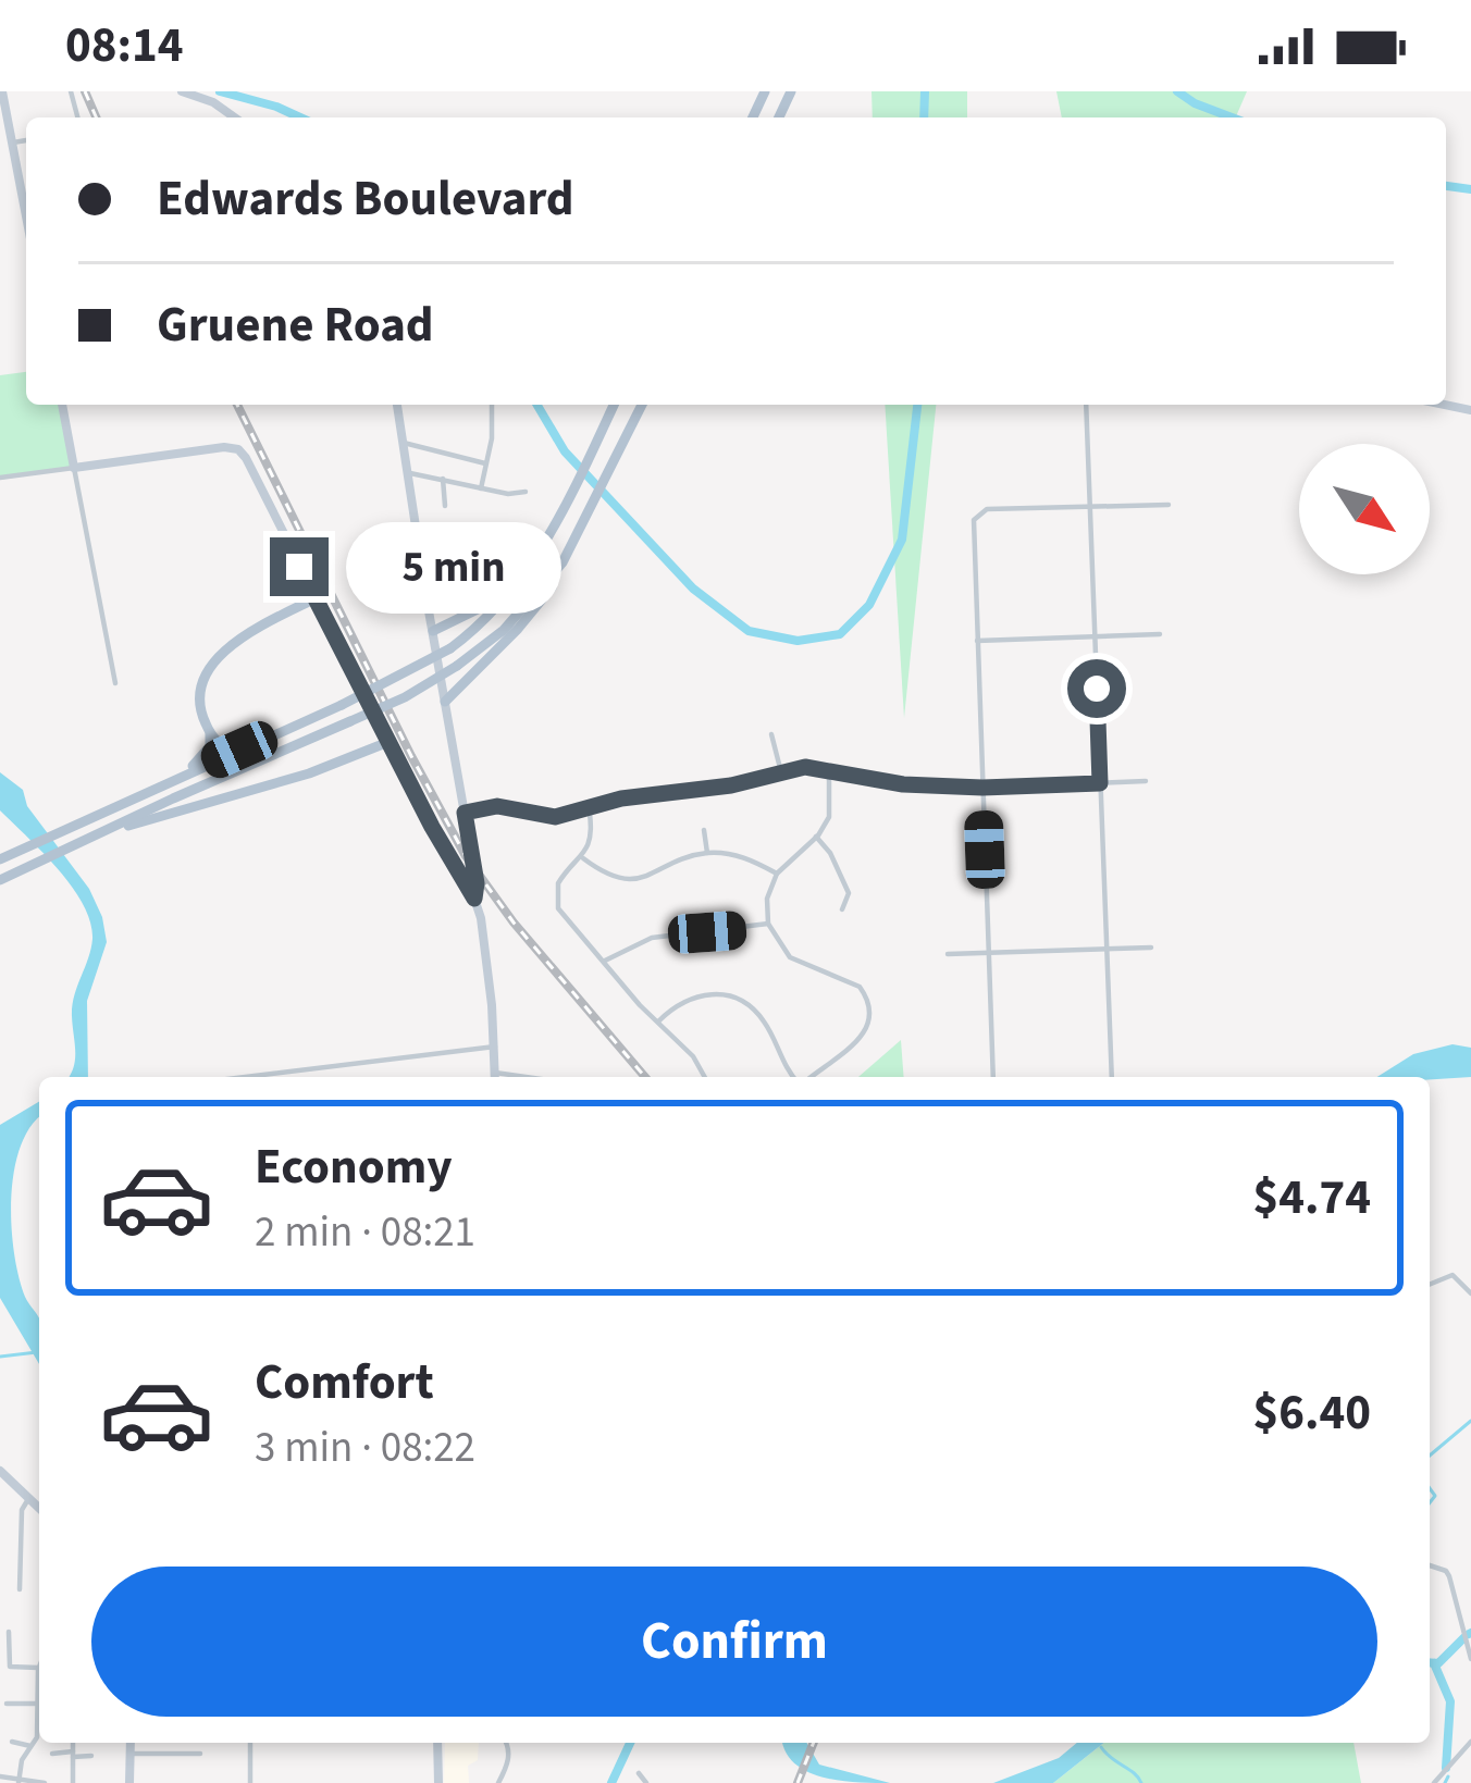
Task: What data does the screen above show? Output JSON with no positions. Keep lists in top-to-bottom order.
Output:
{
  "north": "bottom right",
  "page": {
    "status": "08:14",
    "banner": ["Edwards Boulevard", "Gruene Road"],
    "bubble": "5 min",
    "list": [
      {
        "name": "Economy",
        "note": "2 min · 08:21",
        "value": "$4.74"
      },
      {
        "name": "Comfort",
        "note": "3 min · 08:22",
        "value": "$6.40"
      }
    ],
    "buttons": "Confirm"
  }
}
